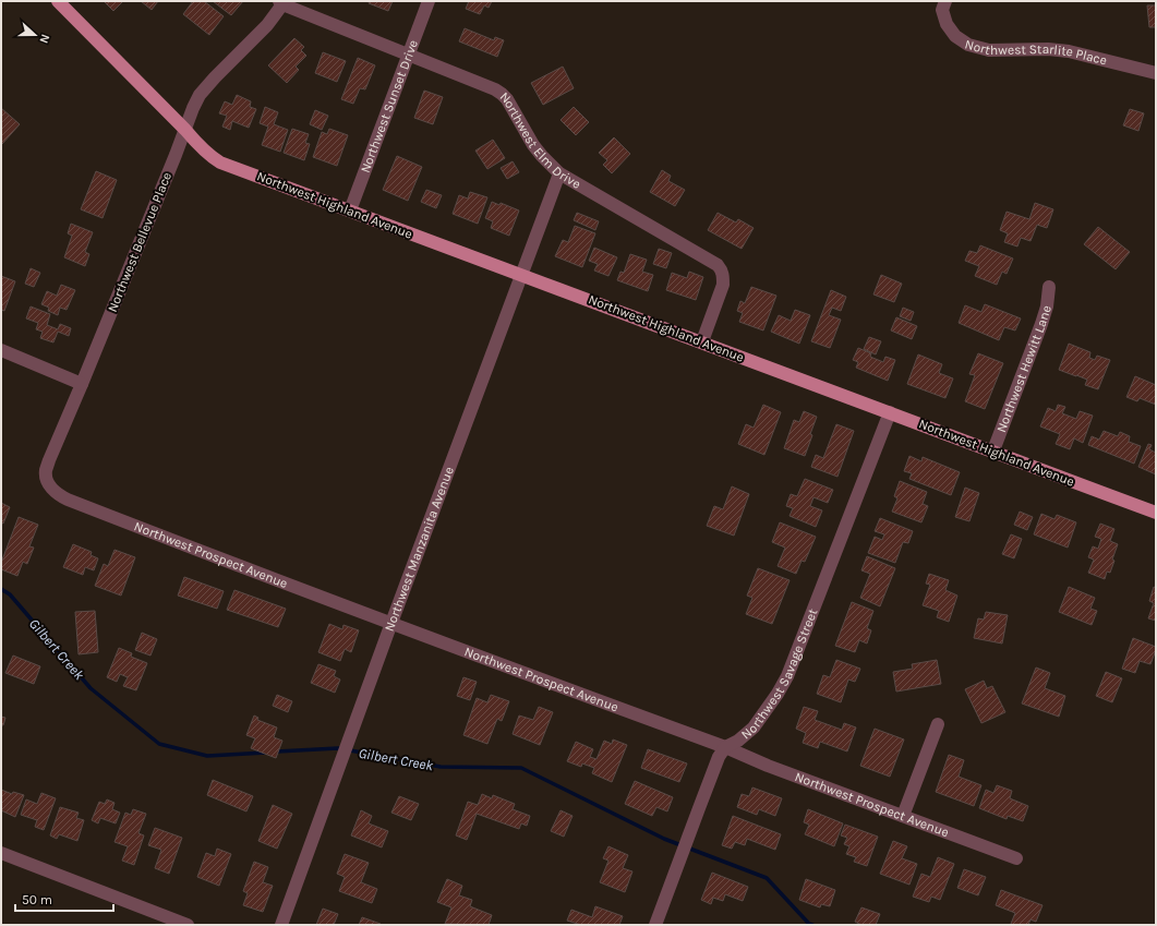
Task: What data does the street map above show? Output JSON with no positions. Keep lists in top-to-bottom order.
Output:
{
  "streets": {
    "main road": ["Northwest Highland Avenue"],
    "street": [
      "Northwest Starlite Place",
      "Northwest Sunset Drive",
      "Northwest Elm Drive",
      "Northwest Bellevue Place",
      "Northwest Hewitt Lane",
      "Northwest Manzanita Avenue",
      "Northwest Prospect Avenue",
      "Northwest Savage Street"
    ]
  },
  "crossings": [
    ["Northwest Sunset Drive", "Northwest Elm Drive"],
    ["Northwest Sunset Drive", "Northwest Highland Avenue"],
    ["Northwest Elm Drive", "Northwest Highland Avenue"],
    ["Northwest Elm Drive", "Northwest Bellevue Place"],
    ["Northwest Elm Drive", "Northwest Manzanita Avenue"],
    ["Northwest Highland Avenue", "Northwest Bellevue Place"],
    ["Northwest Highland Avenue", "Northwest Hewitt Lane"],
    ["Northwest Highland Avenue", "Northwest Manzanita Avenue"],
    ["Northwest Highland Avenue", "Northwest Savage Street"],
    ["Northwest Bellevue Place", "Northwest Prospect Avenue"],
    ["Northwest Manzanita Avenue", "Northwest Prospect Avenue"],
    ["Northwest Prospect Avenue", "Northwest Savage Street"]
  ],
  "water": ["Gilbert Creek"],
  "scale_bar": "50 m",
  "north": "right"
}
